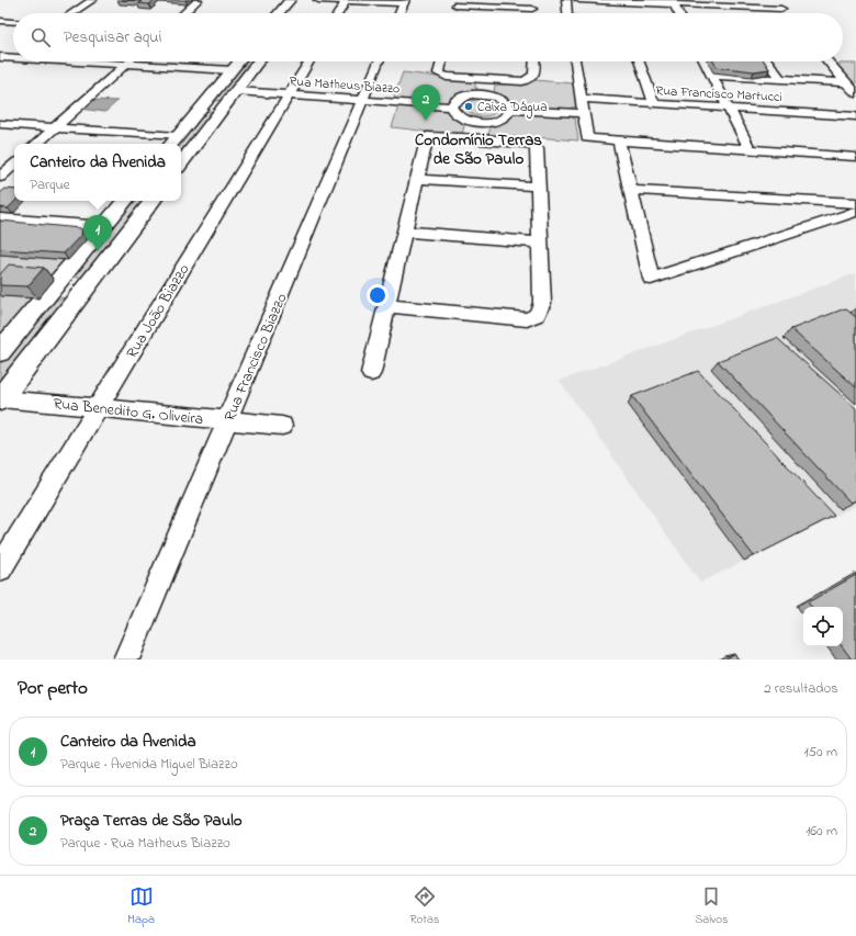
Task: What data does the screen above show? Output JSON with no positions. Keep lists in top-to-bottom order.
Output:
{
  "streets": {
    "street": [
      "Rua Matheus Biazzo",
      "Rua Francisco Martucci",
      "Rua João Biazzo",
      "Rua Francisco Biazzo",
      "Rua Benedito G. Oliveira"
    ]
  },
  "crossings": [
    ["Rua Matheus Biazzo", "Rua João Biazzo"],
    ["Rua Matheus Biazzo", "Rua Francisco Biazzo"],
    ["Rua João Biazzo", "Rua Benedito G. Oliveira"],
    ["Rua Francisco Biazzo", "Rua Benedito G. Oliveira"]
  ],
  "districts": ["Condomínio Terras de São Paulo"],
  "places": ["Caixa Dágua"],
  "page": {
    "search": "Pesquisar aqui",
    "pins": ["2", "1"],
    "popup": ["Canteiro da Avenida", "Parque"],
    "heading": ["Por perto", "2 resultados"],
    "list": [
      {
        "mark": "1",
        "name": "Canteiro da Avenida",
        "note": "Parque · Avenida Miguel Biazzo",
        "value": "150 m"
      },
      {
        "mark": "2",
        "name": "Praça Terras de São Paulo",
        "note": "Parque · Rua Matheus Biazzo",
        "value": "160 m"
      }
    ],
    "nav": ["Mapa", "Rotas", "Salvos"]
  }
}
